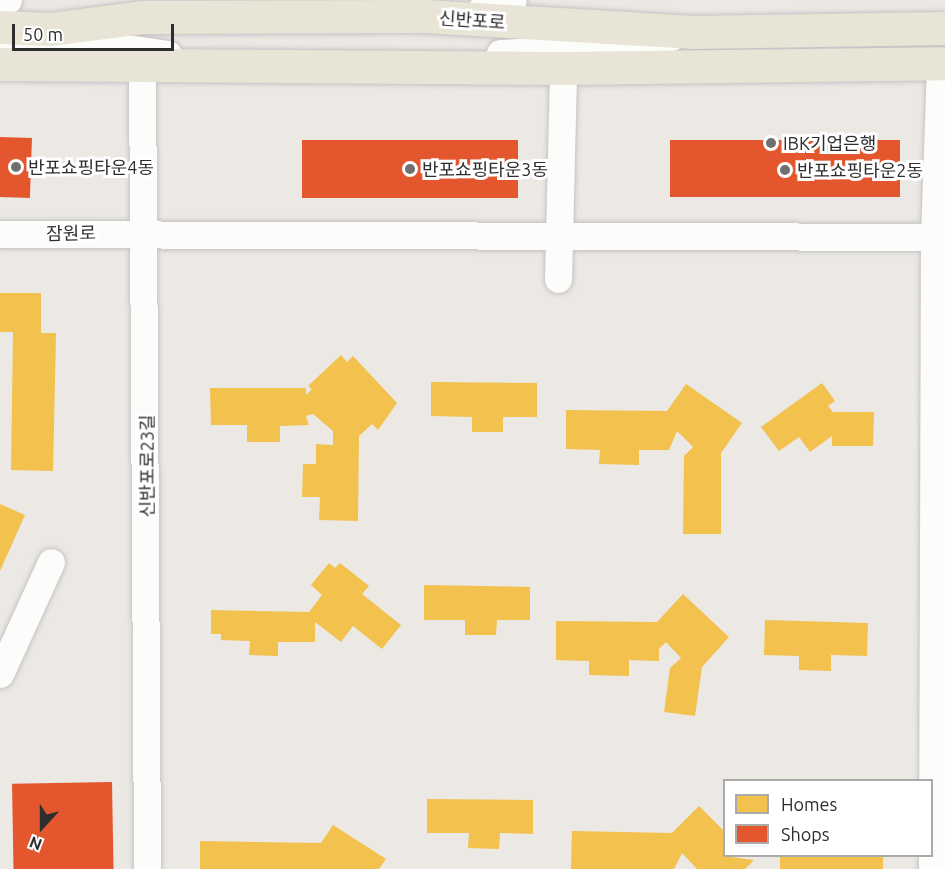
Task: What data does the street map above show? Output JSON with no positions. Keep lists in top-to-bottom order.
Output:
{
  "streets": {
    "main road": ["신반포로"],
    "street": ["잠원로", "신반포로23길"]
  },
  "crossings": [
    ["잠원로", "신반포로23길"]
  ],
  "places": [
    "IBK기업은행",
    "반포쇼핑타운4동",
    "반포쇼핑타운3동",
    "반포쇼핑타운2동"
  ],
  "legend": ["Homes", "Shops"],
  "scale_bar": "50 m",
  "north": "bottom"
}
